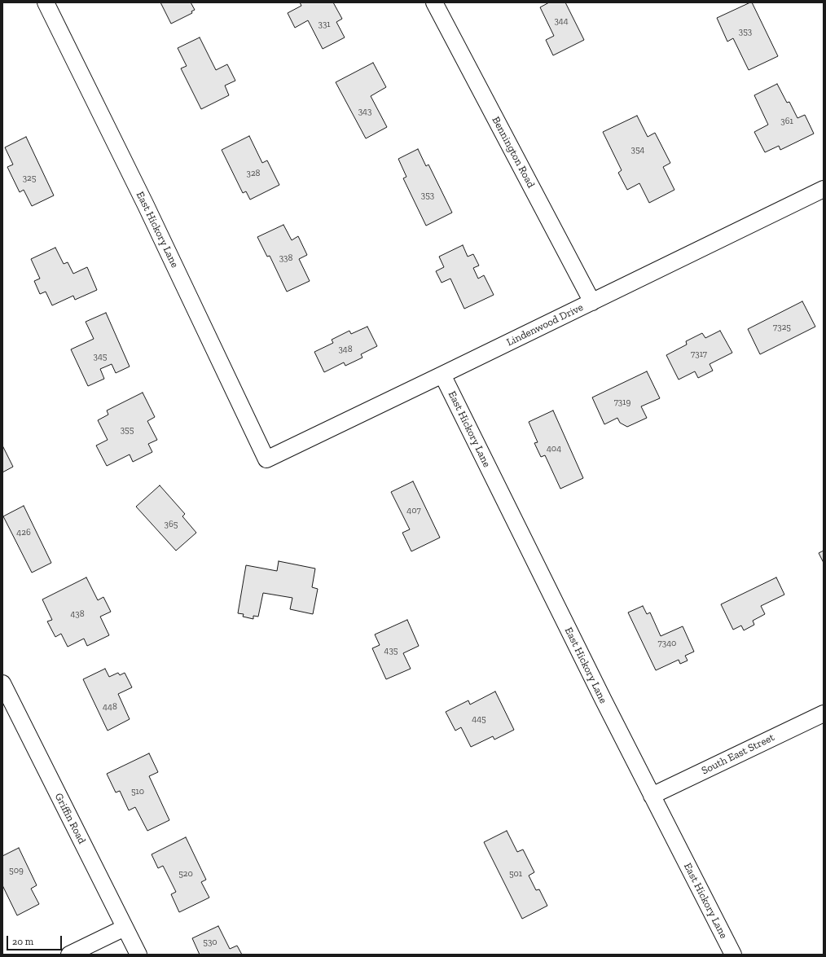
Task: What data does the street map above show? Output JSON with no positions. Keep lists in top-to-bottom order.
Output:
{
  "streets": {
    "street": [
      "Bennington Road",
      "East Hickory Lane",
      "Lindenwood Drive",
      "South East Street",
      "Griffin Road"
    ]
  },
  "crossings": [
    ["Bennington Road", "Lindenwood Drive"],
    ["East Hickory Lane", "Lindenwood Drive"],
    ["East Hickory Lane", "South East Street"]
  ],
  "house_numbers": [
    "344",
    "331",
    "353",
    "343",
    "361",
    "354",
    "328",
    "325",
    "353",
    "338",
    "7325",
    "348",
    "7317",
    "345",
    "7319",
    "355",
    "404",
    "407",
    "365",
    "426",
    "438",
    "7340",
    "435",
    "448",
    "445",
    "510",
    "509",
    "520",
    "501",
    "530"
  ],
  "scale_bar": "20 m"
}
